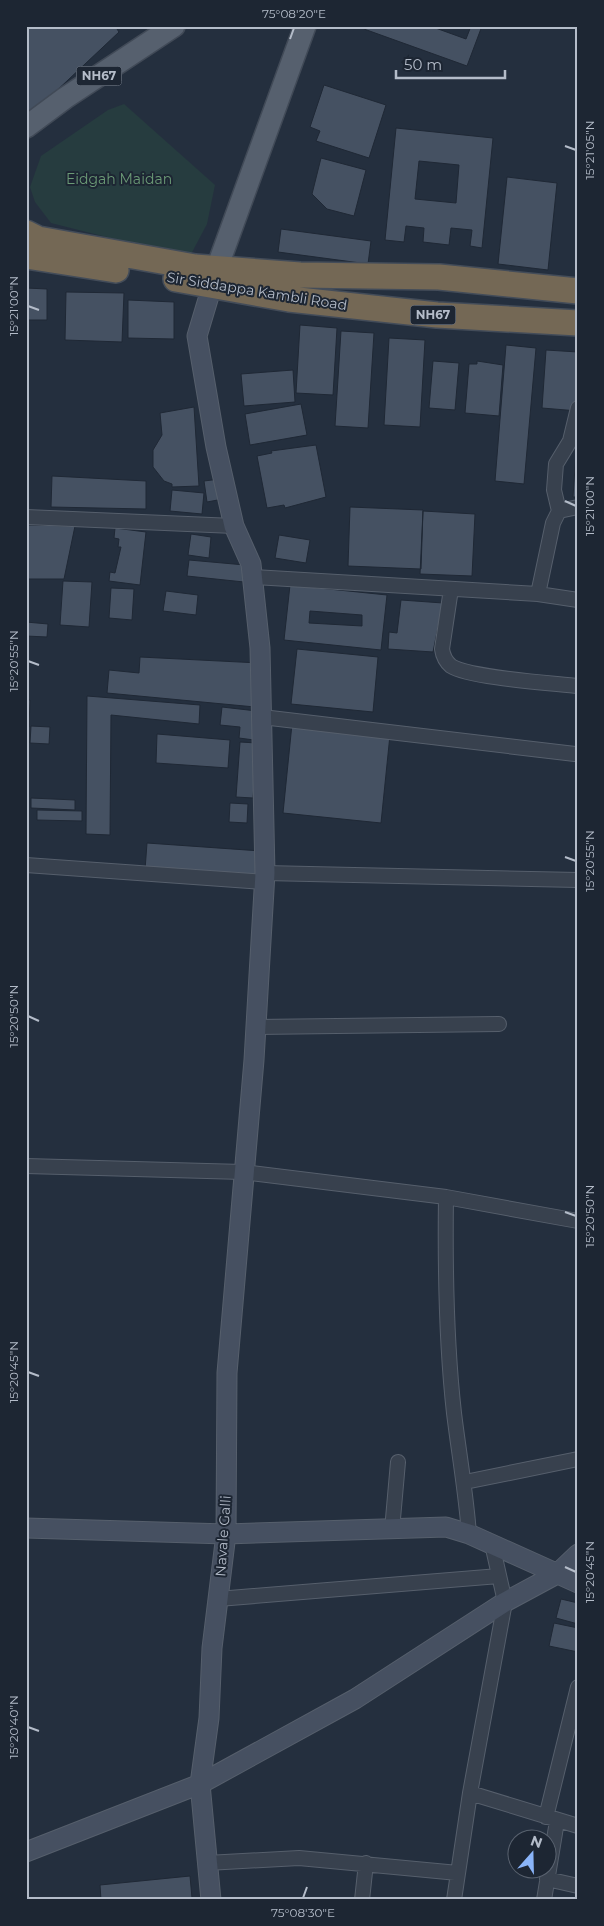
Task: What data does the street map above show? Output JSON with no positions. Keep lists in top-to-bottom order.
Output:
{
  "streets": {
    "highway": ["NH67", "Sir Siddappa Kambli Road"],
    "street": ["Navale Galli"]
  },
  "crossings": [
    ["NH67", "Sir Siddappa Kambli Road"],
    ["NH67", "Navale Galli"],
    ["Sir Siddappa Kambli Road", "Navale Galli"]
  ],
  "parks": ["Eidgah Maidan"],
  "scale_bar": "50 m",
  "north": "top",
  "coordinates": [
    "75°08'20\"E",
    "15°21'05\"N",
    "15°21'00\"N",
    "15°20'55\"N",
    "15°20'50\"N",
    "15°20'45\"N",
    "15°20'40\"N",
    "75°08'30\"E"
  ]
}
